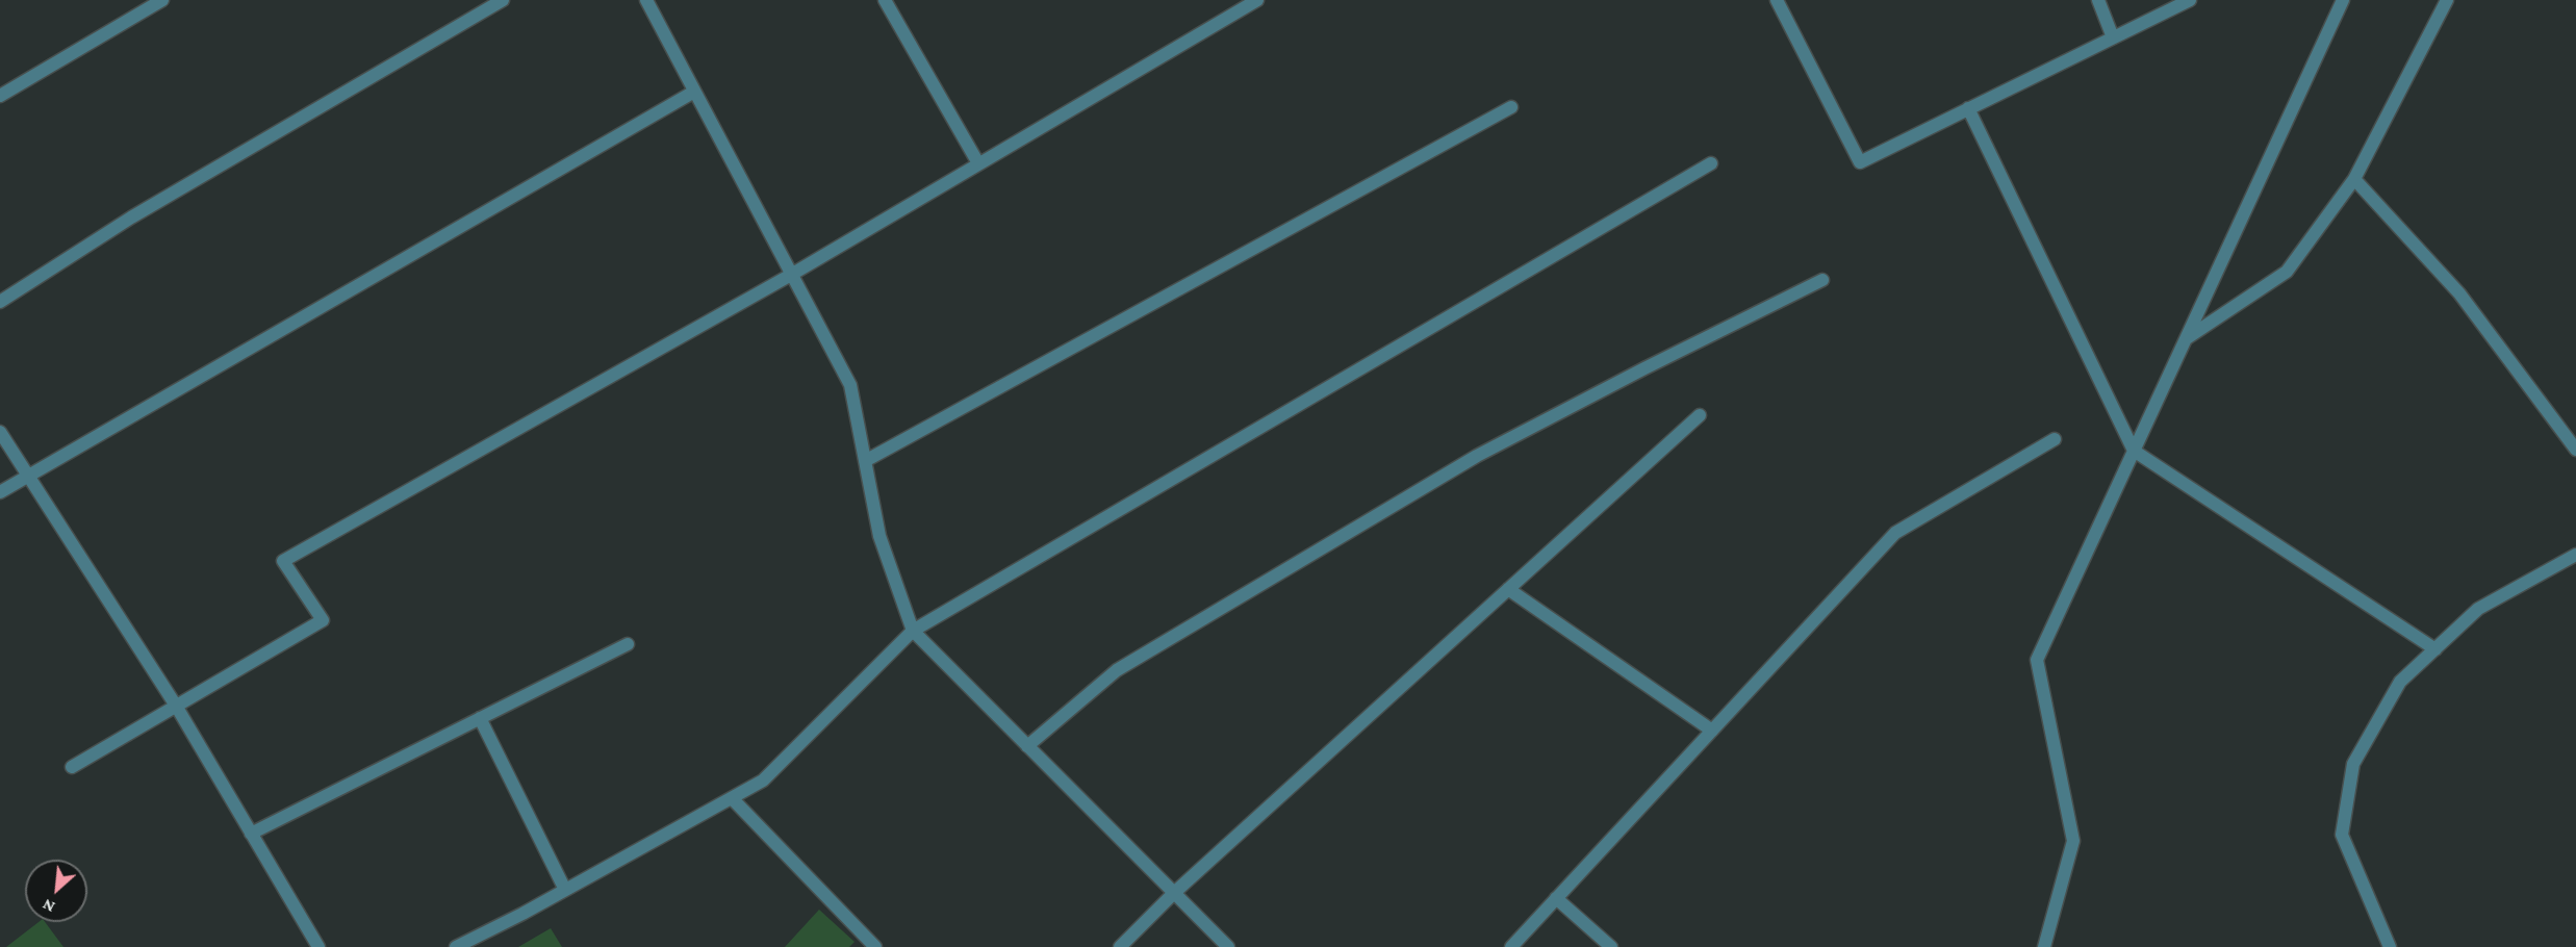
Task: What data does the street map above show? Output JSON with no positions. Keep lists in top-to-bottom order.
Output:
{
  "north": "bottom left"
}
